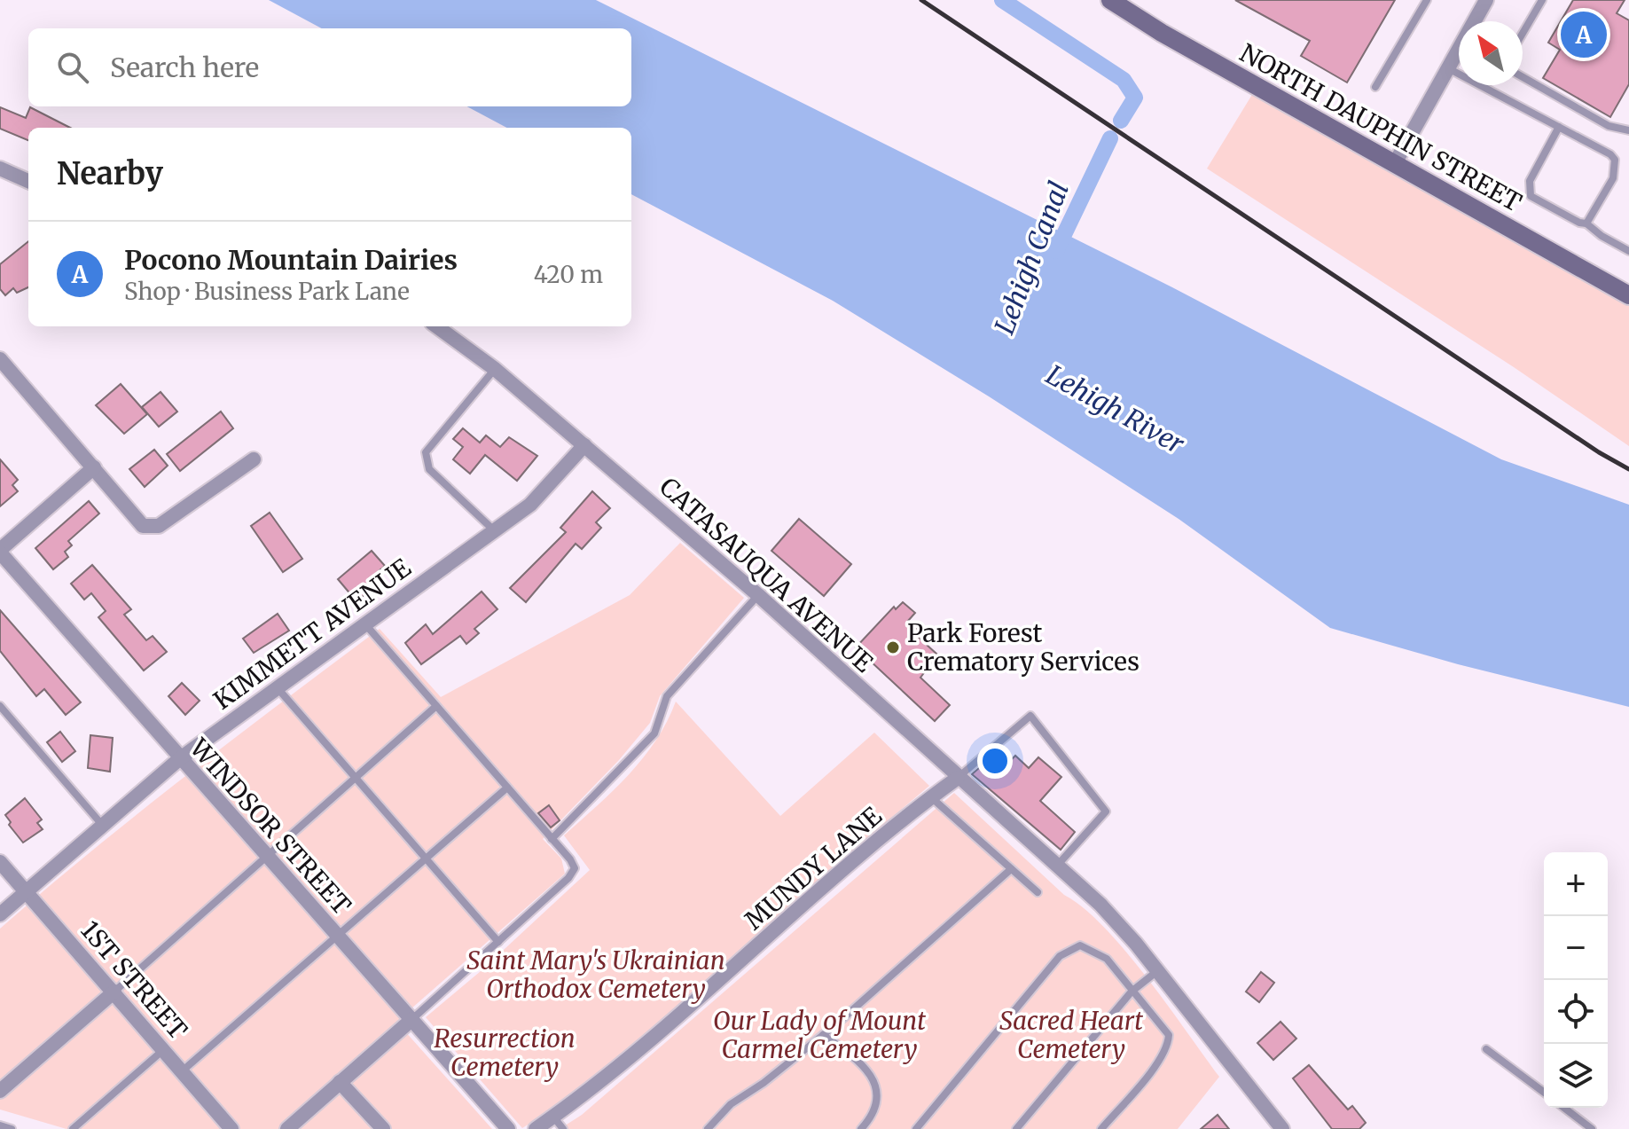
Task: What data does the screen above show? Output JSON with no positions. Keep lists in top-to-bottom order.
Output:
{
  "streets": {
    "street": [
      "NORTH DAUPHIN STREET",
      "CATASAUQUA AVENUE",
      "KIMMETT AVENUE",
      "WINDSOR STREET",
      "MUNDY LANE",
      "1ST STREET"
    ]
  },
  "crossings": [
    ["CATASAUQUA AVENUE", "KIMMETT AVENUE"],
    ["CATASAUQUA AVENUE", "MUNDY LANE"],
    ["KIMMETT AVENUE", "WINDSOR STREET"],
    ["KIMMETT AVENUE", "1ST STREET"]
  ],
  "water": ["Lehigh Canal", "Lehigh River"],
  "parks": [
    "Saint Mary's Ukrainian Orthodox Cemetery",
    "Our Lady of Mount Carmel Cemetery",
    "Sacred Heart Cemetery",
    "Resurrection Cemetery"
  ],
  "places": ["Park Forest Crematory Services"],
  "north": "top left",
  "page": {
    "pins": "A",
    "search": "Search here",
    "heading": "Nearby",
    "list": [
      {
        "mark": "A",
        "name": "Pocono Mountain Dairies",
        "note": "Shop · Business Park Lane",
        "value": "420 m"
      }
    ],
    "map_buttons": ["+", "−"]
  }
}
